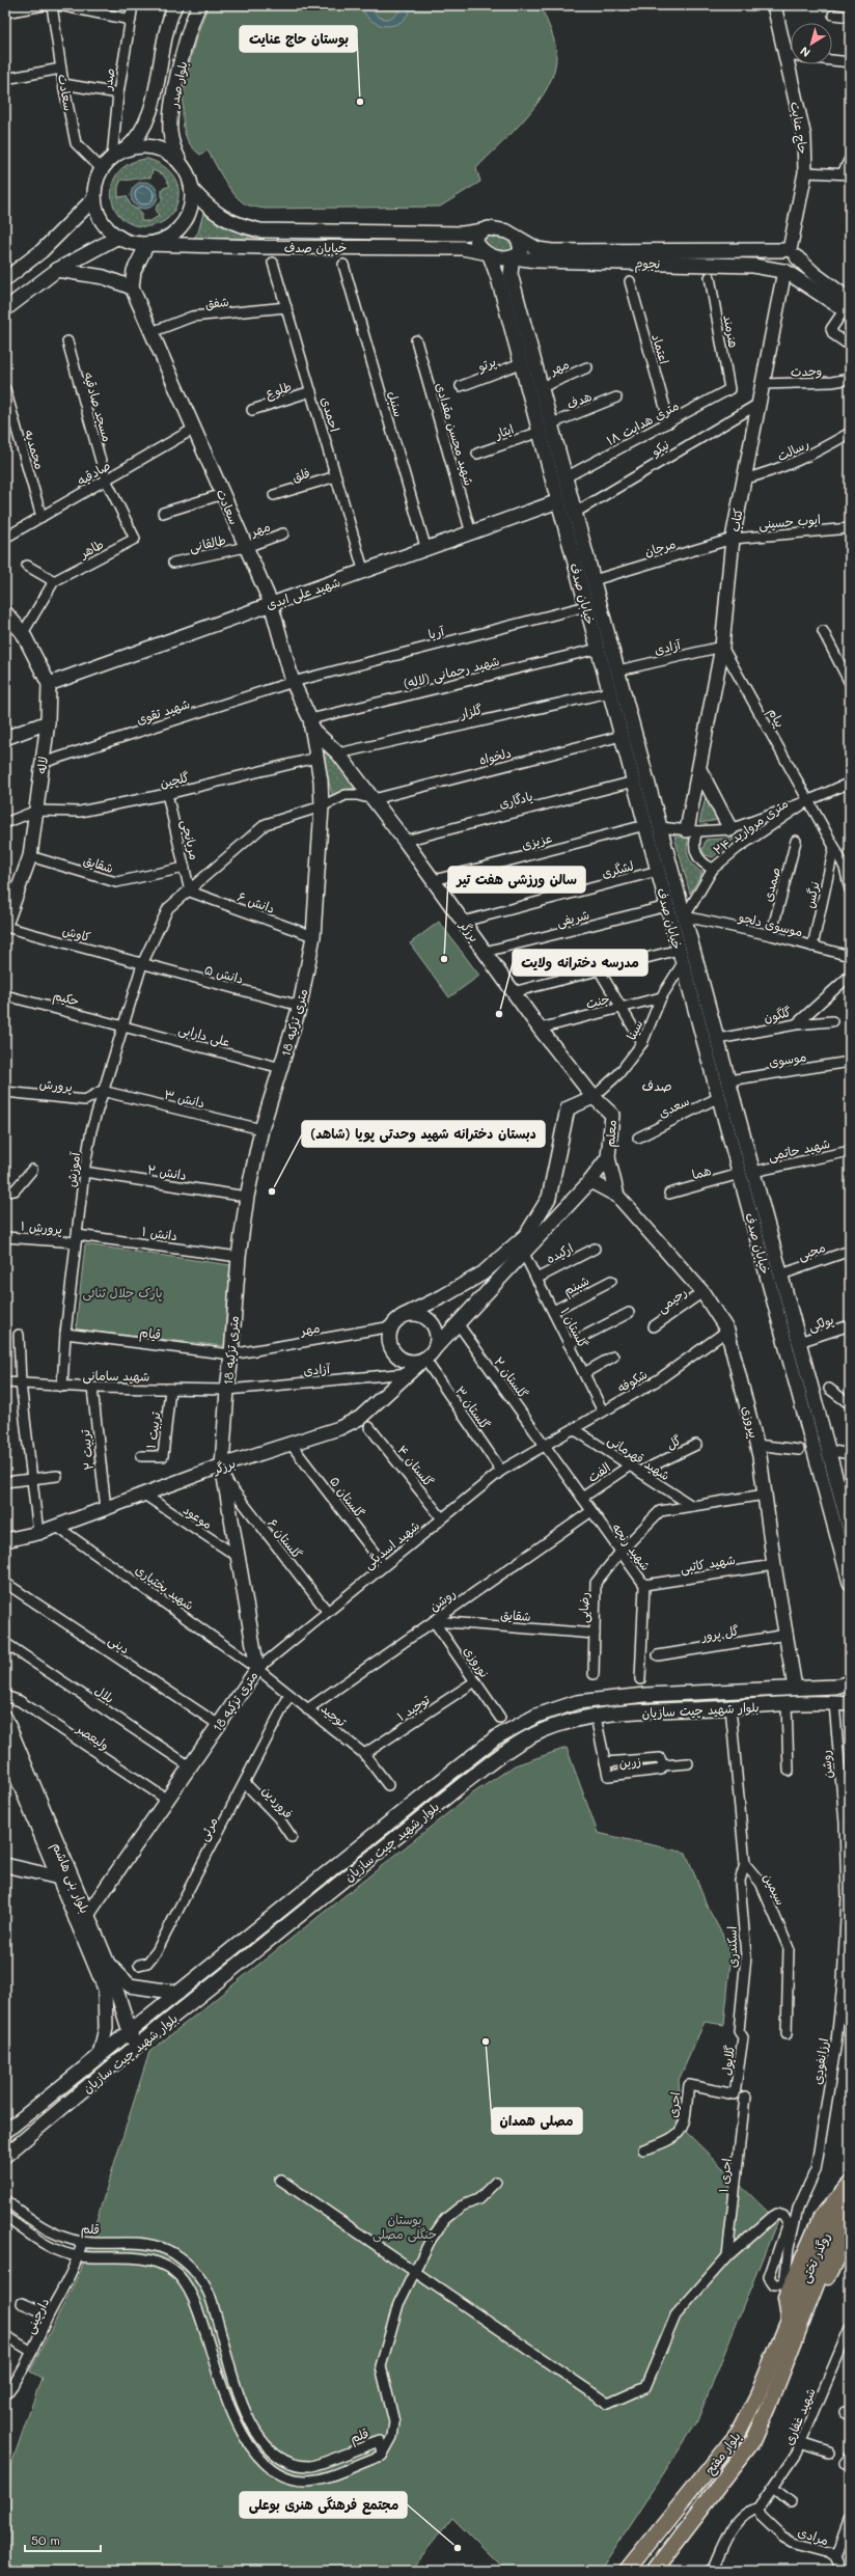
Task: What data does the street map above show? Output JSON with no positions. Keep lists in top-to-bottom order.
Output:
{
  "streets": {
    "main road": [
      "بلوار صدر",
      "سعادت",
      "حاج عنایت",
      "خیابان صدف",
      "نجوم",
      "کتاب",
      "شهید علی ابدی",
      "لاله",
      "برزگر",
      "18 متری تزکیه",
      "معلم",
      "پیروزی",
      "بلوار شهید چیت سازیان",
      "بلوار بنی هاشم",
      "روگذر تختی",
      "بلوار مفتح"
    ],
    "street": [
      "صدر",
      "شفق",
      "هنرمند",
      "اعتماد",
      "پرتو",
      "مهر",
      "وحدت",
      "طلوع",
      "هدف",
      "سنبل",
      "مسجد صادقیه",
      "احمدی",
      "۱۸ متری هدایت",
      "ایثار",
      "شهید محسن مقدادی",
      "نیکو",
      "محمدیه",
      "رسالت",
      "صادقیه",
      "فلق",
      "ایوب حسینی",
      "طالقانی",
      "مرجان",
      "طاهر",
      "آریا",
      "آزادی",
      "شهید رحمانی (لاله)",
      "شهید تقوی",
      "گلزار",
      "پیام",
      "دلخواه",
      "گلچین",
      "یادگاری",
      "۲۴ متری مروارید",
      "مریانجی",
      "عزیزی",
      "شقایق",
      "لشگری",
      "صمدی",
      "نرگس",
      "دانش ۶",
      "شریفی",
      "موسوی دلجو",
      "کاوش",
      "دانش ۵",
      "حکیم",
      "جنت",
      "گلگون",
      "سینا",
      "علی دارابی",
      "موسوی",
      "پرورش",
      "دانش ۳",
      "سعدی",
      "شهید حاتمی",
      "آموزش",
      "دانش ۲",
      "هما",
      "پرورش ۱",
      "دانش ۱",
      "محبی",
      "ارکیده",
      "شبنم",
      "رحیمی",
      "پولکی",
      "گلستان ۱",
      "قیام",
      "شهید سامانی",
      "گلستان ۲",
      "شکوفه",
      "گلستان ۳",
      "تربیت ۱",
      "گل",
      "تربیت ۲",
      "شهید قهرمانی",
      "گلستان ۴",
      "الفت",
      "گلستان ۵",
      "موعود",
      "گلستان ۶",
      "شهید اسدبگی",
      "شهید رنجه",
      "شهید کاتبی",
      "شهید بختیاری",
      "روشن",
      "رضایی",
      "گل پرور",
      "دینی",
      "نوروزی",
      "بلال",
      "توحید ۱",
      "توحید",
      "ولیعصر",
      "زرین",
      "فروردین",
      "مرئی",
      "سیمین",
      "اسکندری",
      "گلایول",
      "ارزانفودی",
      "احری",
      "احری ۱",
      "قلم",
      "دارچینی",
      "شهید غفاری",
      "مرادی"
    ]
  },
  "crossings": [
    ["صدر", "بلوار صدر"],
    ["صدر", "سعادت"],
    ["صدر", "خیابان صدف"],
    ["بلوار صدر", "سعادت"],
    ["بلوار صدر", "خیابان صدف"],
    ["سعادت", "خیابان صدف"],
    ["سعادت", "شفق"],
    ["سعادت", "مهر"],
    ["سعادت", "صادقیه"],
    ["سعادت", "طالقانی"],
    ["سعادت", "شهید علی ابدی"],
    ["سعادت", "آریا"],
    ["سعادت", "شهید رحمانی (لاله)"],
    ["سعادت", "شهید تقوی"],
    ["سعادت", "برزگر"],
    ["سعادت", "18 متری تزکیه"],
    ["حاج عنایت", "نجوم"],
    ["حاج عنایت", "کتاب"],
    ["خیابان صدف", "نجوم"],
    ["خیابان صدف", "پرتو"],
    ["خیابان صدف", "مهر"],
    ["خیابان صدف", "هدف"],
    ["خیابان صدف", "۱۸ متری هدایت"],
    ["خیابان صدف", "ایثار"],
    ["خیابان صدف", "نیکو"],
    ["خیابان صدف", "مرجان"],
    ["خیابان صدف", "شهید علی ابدی"],
    ["خیابان صدف", "آریا"],
    ["خیابان صدف", "آزادی"],
    ["خیابان صدف", "شهید رحمانی (لاله)"],
    ["خیابان صدف", "گلزار"],
    ["خیابان صدف", "دلخواه"],
    ["خیابان صدف", "یادگاری"],
    ["خیابان صدف", "۲۴ متری مروارید"],
    ["خیابان صدف", "عزیزی"],
    ["خیابان صدف", "لشگری"],
    ["خیابان صدف", "شریفی"],
    ["خیابان صدف", "موسوی دلجو"],
    ["خیابان صدف", "گلگون"],
    ["خیابان صدف", "سینا"],
    ["خیابان صدف", "موسوی"],
    ["خیابان صدف", "سعدی"],
    ["خیابان صدف", "شهید حاتمی"],
    ["خیابان صدف", "هما"],
    ["خیابان صدف", "محبی"],
    ["خیابان صدف", "پولکی"],
    ["نجوم", "کتاب"],
    ["شفق", "احمدی"],
    ["هنرمند", "۱۸ متری هدایت"],
    ["اعتماد", "۱۸ متری هدایت"],
    ["مهر", "طالقانی"],
    ["مهر", "برزگر"],
    ["مهر", "18 متری تزکیه"],
    ["مهر", "معلم"],
    ["مهر", "قیام"],
    ["مهر", "گلستان ۳"],
    ["وحدت", "کتاب"],
    ["طلوع", "احمدی"],
    ["سنبل", "شهید علی ابدی"],
    ["مسجد صادقیه", "صادقیه"],
    ["مسجد صادقیه", "طاهر"],
    ["احمدی", "فلق"],
    ["احمدی", "شهید علی ابدی"],
    ["شهید محسن مقدادی", "شهید علی ابدی"],
    ["نیکو", "کتاب"],
    ["محمدیه", "صادقیه"],
    ["رسالت", "کتاب"],
    ["صادقیه", "طاهر"],
    ["کتاب", "ایوب حسینی"],
    ["کتاب", "مرجان"],
    ["کتاب", "آزادی"],
    ["کتاب", "پیام"],
    ["کتاب", "۲۴ متری مروارید"],
    ["ایوب حسینی", "مرجان"],
    ["شهید علی ابدی", "لاله"],
    ["آریا", "شهید تقوی"],
    ["آزادی", "پیام"],
    ["آزادی", "برزگر"],
    ["آزادی", "18 متری تزکیه"],
    ["آزادی", "شهید سامانی"],
    ["شهید رحمانی (لاله)", "برزگر"],
    ["شهید رحمانی (لاله)", "18 متری تزکیه"],
    ["شهید تقوی", "لاله"],
    ["گلزار", "برزگر"],
    ["پیام", "۲۴ متری مروارید"],
    ["پیام", "نرگس"],
    ["دلخواه", "برزگر"],
    ["دلخواه", "آموزش"],
    ["لاله", "گلچین"],
    ["لاله", "شقایق"],
    ["لاله", "کاوش"],
    ["گلچین", "مریانجی"],
    ["گلچین", "18 متری تزکیه"],
    ["یادگاری", "برزگر"],
    ["۲۴ متری مروارید", "موسوی دلجو"],
    ["مریانجی", "شقایق"],
    ["مریانجی", "دانش ۶"],
    ["مریانجی", "آموزش"],
    ["عزیزی", "برزگر"],
    ["شقایق", "روشن"],
    ["شقایق", "رضایی"],
    ["شقایق", "نوروزی"],
    ["لشگری", "برزگر"],
    ["صمدی", "موسوی دلجو"],
    ["نرگس", "موسوی دلجو"],
    ["دانش ۶", "18 متری تزکیه"],
    ["دانش ۶", "آموزش"],
    ["شریفی", "برزگر"],
    ["برزگر", "جنت"],
    ["برزگر", "18 متری تزکیه"],
    ["برزگر", "سینا"],
    ["برزگر", "معلم"],
    ["برزگر", "آموزش"],
    ["برزگر", "گلستان ۳"],
    ["برزگر", "تربیت ۲"],
    ["برزگر", "گلستان ۵"],
    ["برزگر", "موعود"],
    ["برزگر", "شهید بختیاری"],
    ["کاوش", "دانش ۵"],
    ["کاوش", "آموزش"],
    ["دانش ۵", "18 متری تزکیه"],
    ["دانش ۵", "آموزش"],
    ["حکیم", "علی دارابی"],
    ["حکیم", "آموزش"],
    ["جنت", "سینا"],
    ["18 متری تزکیه", "علی دارابی"],
    ["18 متری تزکیه", "دانش ۳"],
    ["18 متری تزکیه", "آموزش"],
    ["18 متری تزکیه", "دانش ۲"],
    ["18 متری تزکیه", "دانش ۱"],
    ["18 متری تزکیه", "قیام"],
    ["18 متری تزکیه", "شهید سامانی"],
    ["18 متری تزکیه", "موعود"],
    ["18 متری تزکیه", "گلستان ۶"],
    ["18 متری تزکیه", "شهید اسدبگی"],
    ["18 متری تزکیه", "شهید بختیاری"],
    ["18 متری تزکیه", "دینی"],
    ["18 متری تزکیه", "بلال"],
    ["18 متری تزکیه", "توحید"],
    ["18 متری تزکیه", "ولیعصر"],
    ["18 متری تزکیه", "بلوار بنی هاشم"],
    ["سینا", "معلم"],
    ["علی دارابی", "آموزش"],
    ["پرورش", "دانش ۳"],
    ["پرورش", "آموزش"],
    ["دانش ۳", "آموزش"],
    ["معلم", "گلستان ۱"],
    ["معلم", "گلستان ۲"],
    ["معلم", "گلستان ۳"],
    ["آموزش", "دانش ۲"],
    ["آموزش", "پرورش ۱"],
    ["آموزش", "دانش ۱"],
    ["آموزش", "قیام"],
    ["آموزش", "شهید سامانی"],
    ["پرورش ۱", "دانش ۱"],
    ["ارکیده", "گلستان ۱"],
    ["شبنم", "گلستان ۱"],
    ["رحیمی", "پیروزی"],
    ["گلستان ۱", "شکوفه"],
    ["شهید سامانی", "تربیت ۱"],
    ["شهید سامانی", "تربیت ۲"],
    ["گلستان ۲", "شکوفه"],
    ["گلستان ۲", "شهید اسدبگی"],
    ["گلستان ۲", "شهید رنجه"],
    ["شکوفه", "پیروزی"],
    ["شکوفه", "شهید قهرمانی"],
    ["شکوفه", "شهید اسدبگی"],
    ["شکوفه", "شهید رنجه"],
    ["گلستان ۳", "شهید اسدبگی"],
    ["پیروزی", "شهید کاتبی"],
    ["پیروزی", "گل پرور"],
    ["پیروزی", "بلوار شهید چیت سازیان"],
    ["گل", "شهید قهرمانی"],
    ["شهید قهرمانی", "الفت"],
    ["گلستان ۴", "شهید اسدبگی"],
    ["الفت", "شهید رنجه"],
    ["گلستان ۵", "شهید اسدبگی"],
    ["گلستان ۶", "شهید اسدبگی"],
    ["شهید اسدبگی", "شهید رنجه"],
    ["شهید اسدبگی", "شهید بختیاری"],
    ["شهید اسدبگی", "توحید"],
    ["شهید رنجه", "شهید کاتبی"],
    ["شهید رنجه", "روشن"],
    ["شهید رنجه", "رضایی"],
    ["شهید بختیاری", "توحید"],
    ["روشن", "نوروزی"],
    ["روشن", "بلوار شهید چیت سازیان"],
    ["روشن", "توحید"],
    ["روشن", "ارزانفودی"],
    ["نوروزی", "توحید ۱"],
    ["توحید ۱", "توحید"],
    ["بلوار شهید چیت سازیان", "زرین"],
    ["بلوار شهید چیت سازیان", "بلوار بنی هاشم"],
    ["توحید", "مرئی"],
    ["فروردین", "مرئی"],
    ["سیمین", "اسکندری"],
    ["اسکندری", "گلایول"],
    ["گلایول", "احری"],
    ["ارزانفودی", "روگذر تختی"],
    ["ارزانفودی", "بلوار مفتح"],
    ["قلم", "دارچینی"],
    ["روگذر تختی", "بلوار مفتح"],
    ["شهید غفاری", "مرادی"]
  ],
  "districts": ["صدف"],
  "parks": ["پارک جلال ثنائی", "بوستان جنگلی مصلی"],
  "places": [
    "بوستان حاج عنایت",
    "سالن ورزشی هفت تیر",
    "مدرسه دخترانه ولایت",
    "دبستان دخترانه شهید وحدتی پویا (شاهد)",
    "مصلی همدان",
    "مجتمع فرهنگی هنری بوعلی"
  ],
  "scale_bar": "50 m",
  "north": "bottom left"
}
